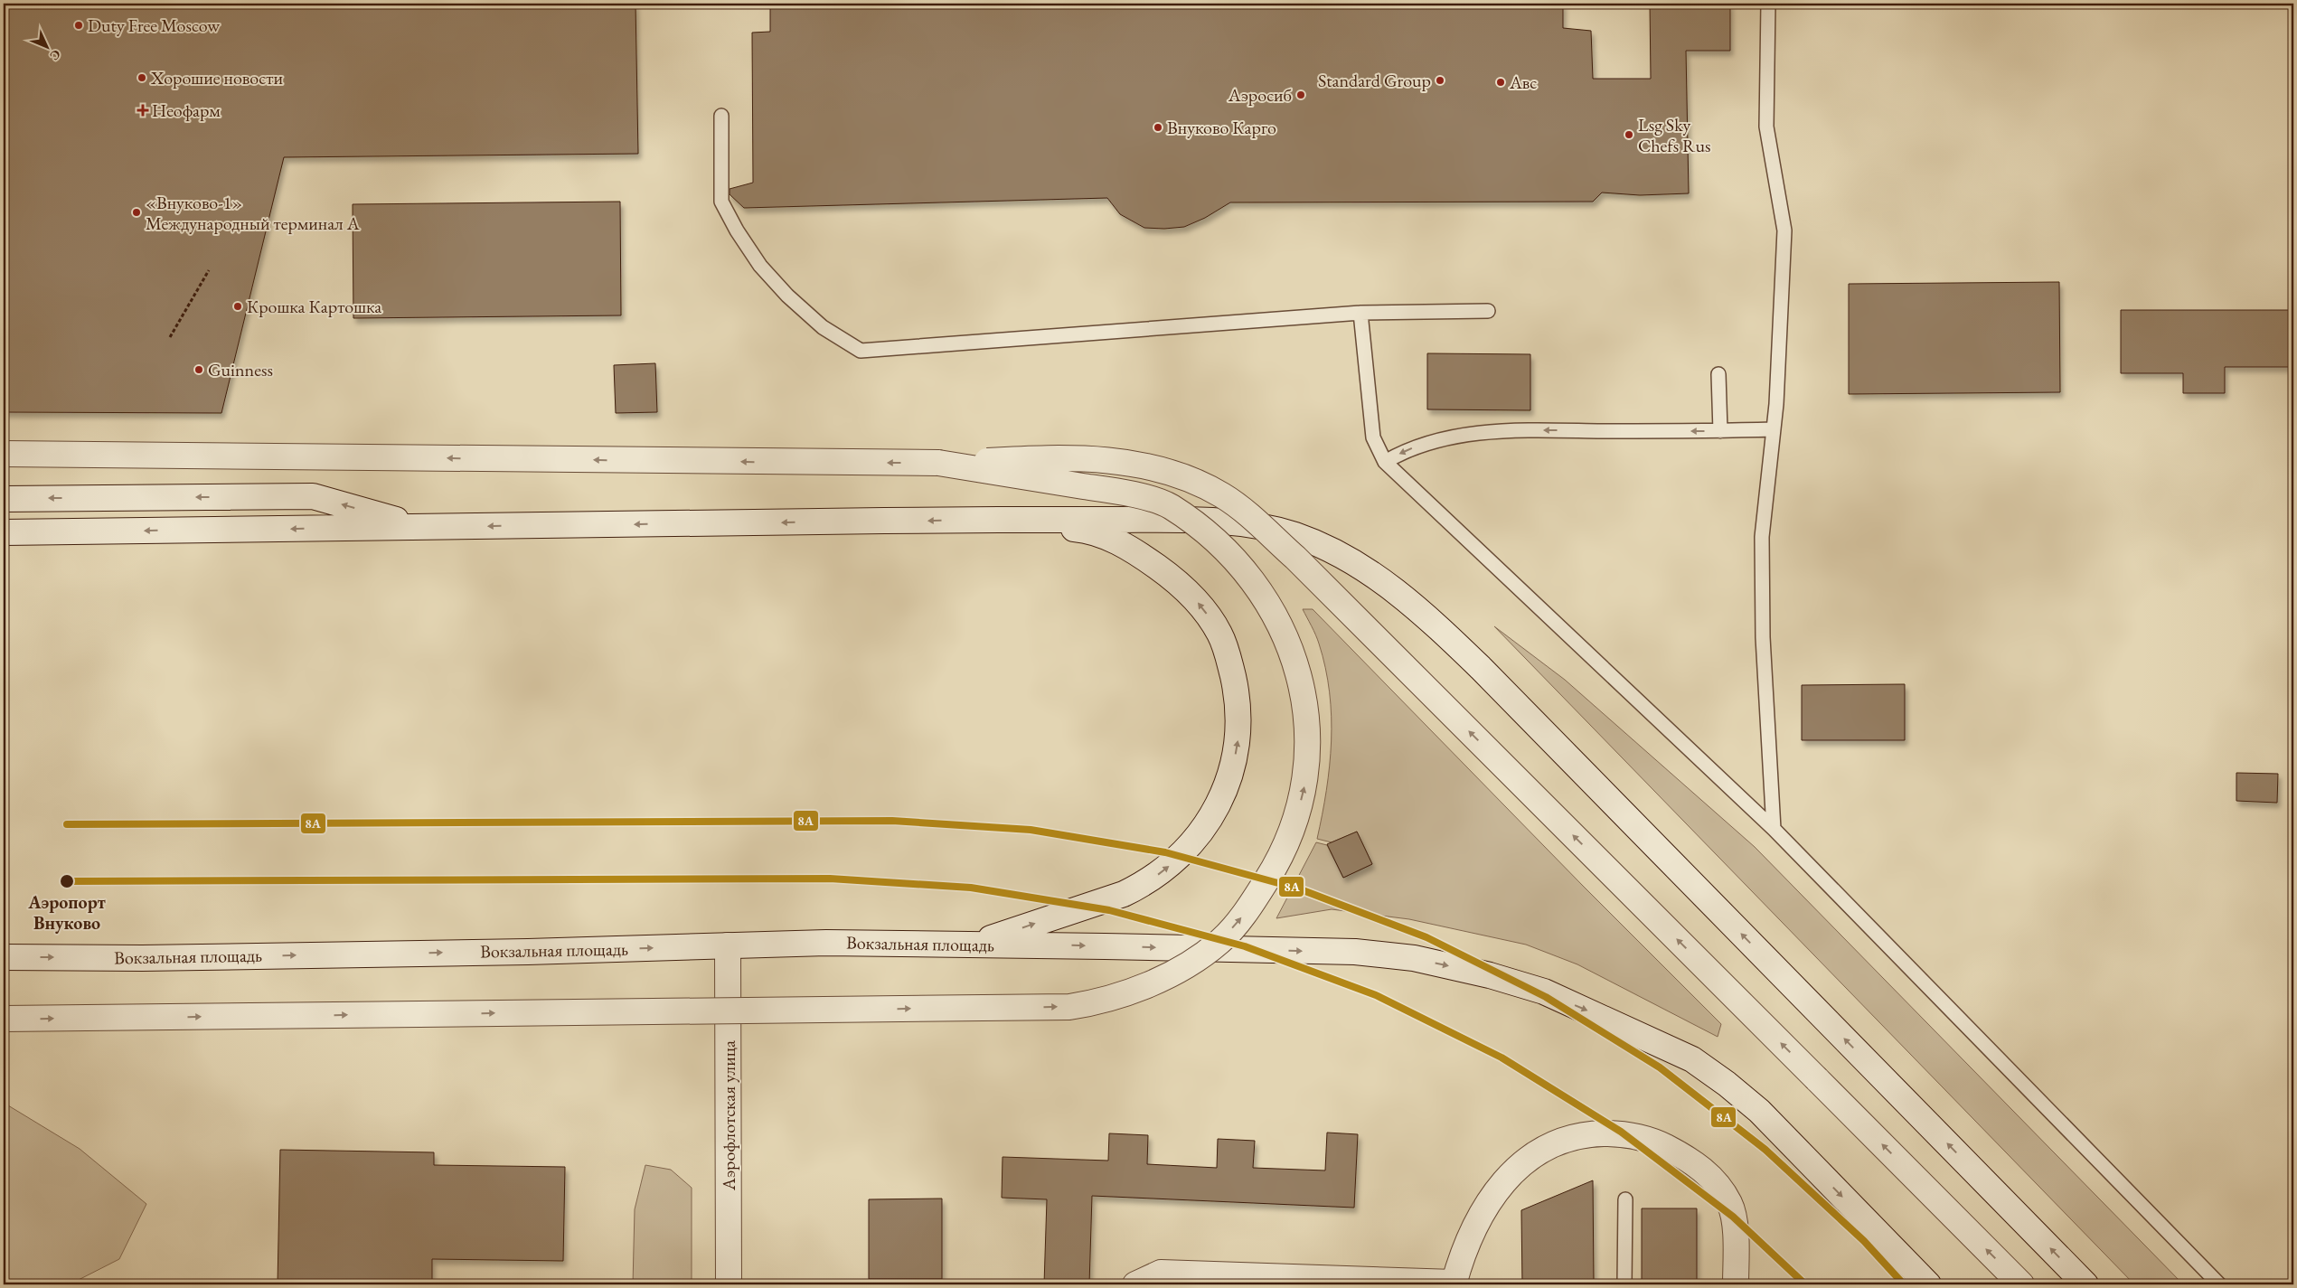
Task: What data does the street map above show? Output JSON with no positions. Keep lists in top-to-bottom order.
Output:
{
  "streets": {
    "main road": ["Вокзальная площадь", "Аэрофлотская улица"]
  },
  "crossings": [
    ["Вокзальная площадь", "Аэрофлотская улица"]
  ],
  "one_way": ["Вокзальная площадь"],
  "places": {
    "other": [
      "Duty Free Moscow",
      "Хорошие новости",
      "Standard Group",
      "Авс",
      "Аэросиб",
      "Внуково Карго",
      "Lsg Sky Chefs Rus",
      "«Внуково-1» Международный терминал А",
      "Крошка Картошка",
      "Guinness",
      "Аэропорт Внуково"
    ],
    "health": ["Неофарм"]
  },
  "lines": ["transit line 8А"],
  "north": "bottom right"
}
